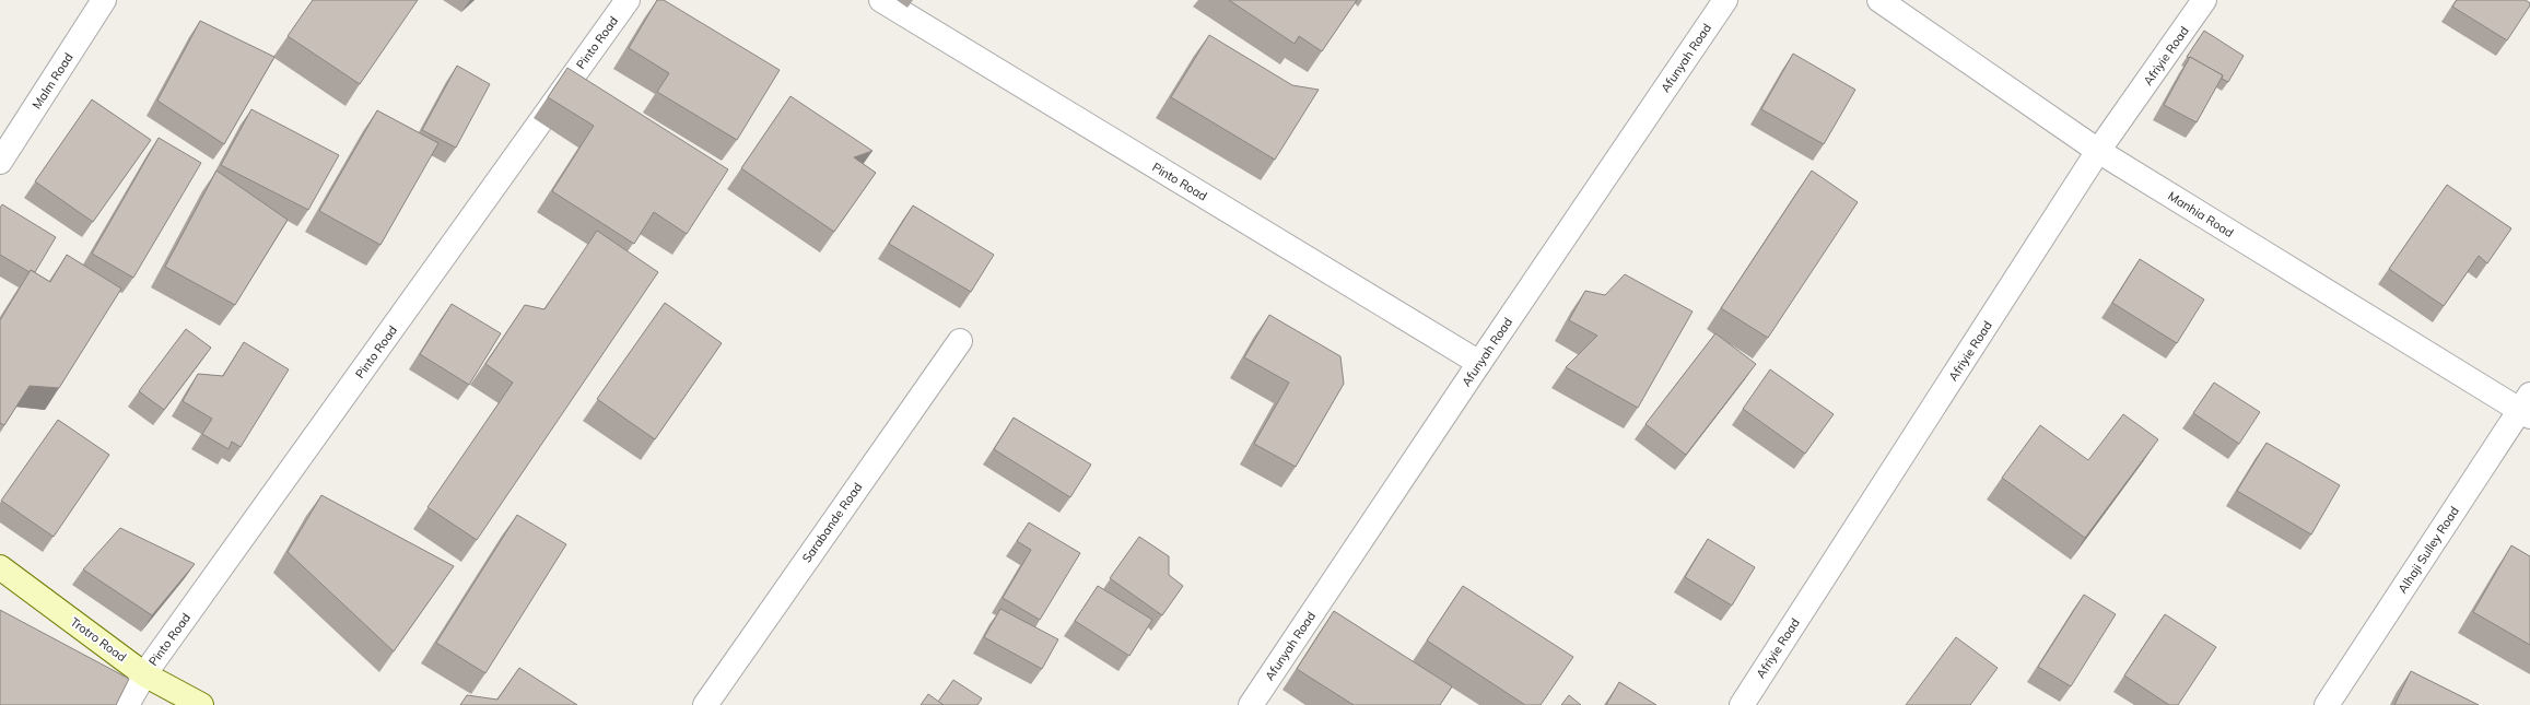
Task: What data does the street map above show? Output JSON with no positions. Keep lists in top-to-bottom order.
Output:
{
  "streets": {
    "street": [
      "Pinto Road",
      "Afriyie Road",
      "Afunyah Road",
      "Malm Road",
      "Manhia Road",
      "Sarabande Road",
      "Alhaji Sulley Road",
      "Trotro Road"
    ]
  },
  "crossings": [
    ["Pinto Road", "Afunyah Road"],
    ["Pinto Road", "Trotro Road"],
    ["Afriyie Road", "Manhia Road"],
    ["Manhia Road", "Alhaji Sulley Road"]
  ]
}
